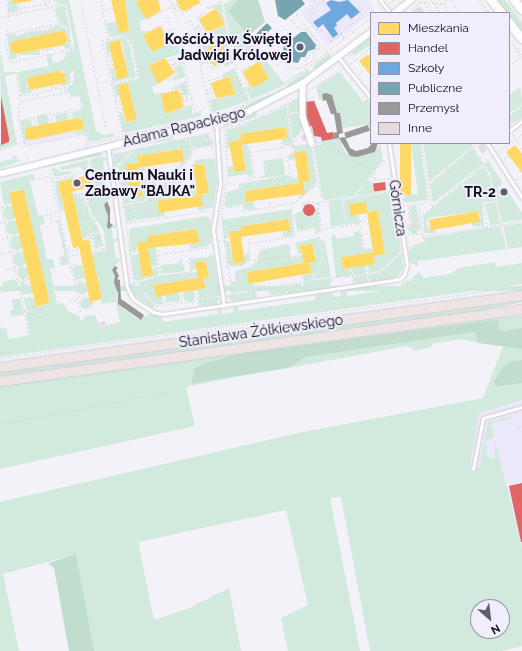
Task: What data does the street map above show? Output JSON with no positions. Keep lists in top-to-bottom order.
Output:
{
  "streets": {
    "main road": ["Stanisława Żółkiewskiego"],
    "street": ["Adama Rapackiego"],
    "lane": ["Górnicza"]
  },
  "places": ["Kościół pw. Świętej Jadwigi Królowej", "Centrum Nauki i Zabawy \"BAJKA\"", "TR-2"],
  "legend": [
    "Mieszkania",
    "Handel",
    "Szkoły",
    "Publiczne",
    "Przemysł",
    "Inne"
  ],
  "north": "bottom right"
}
